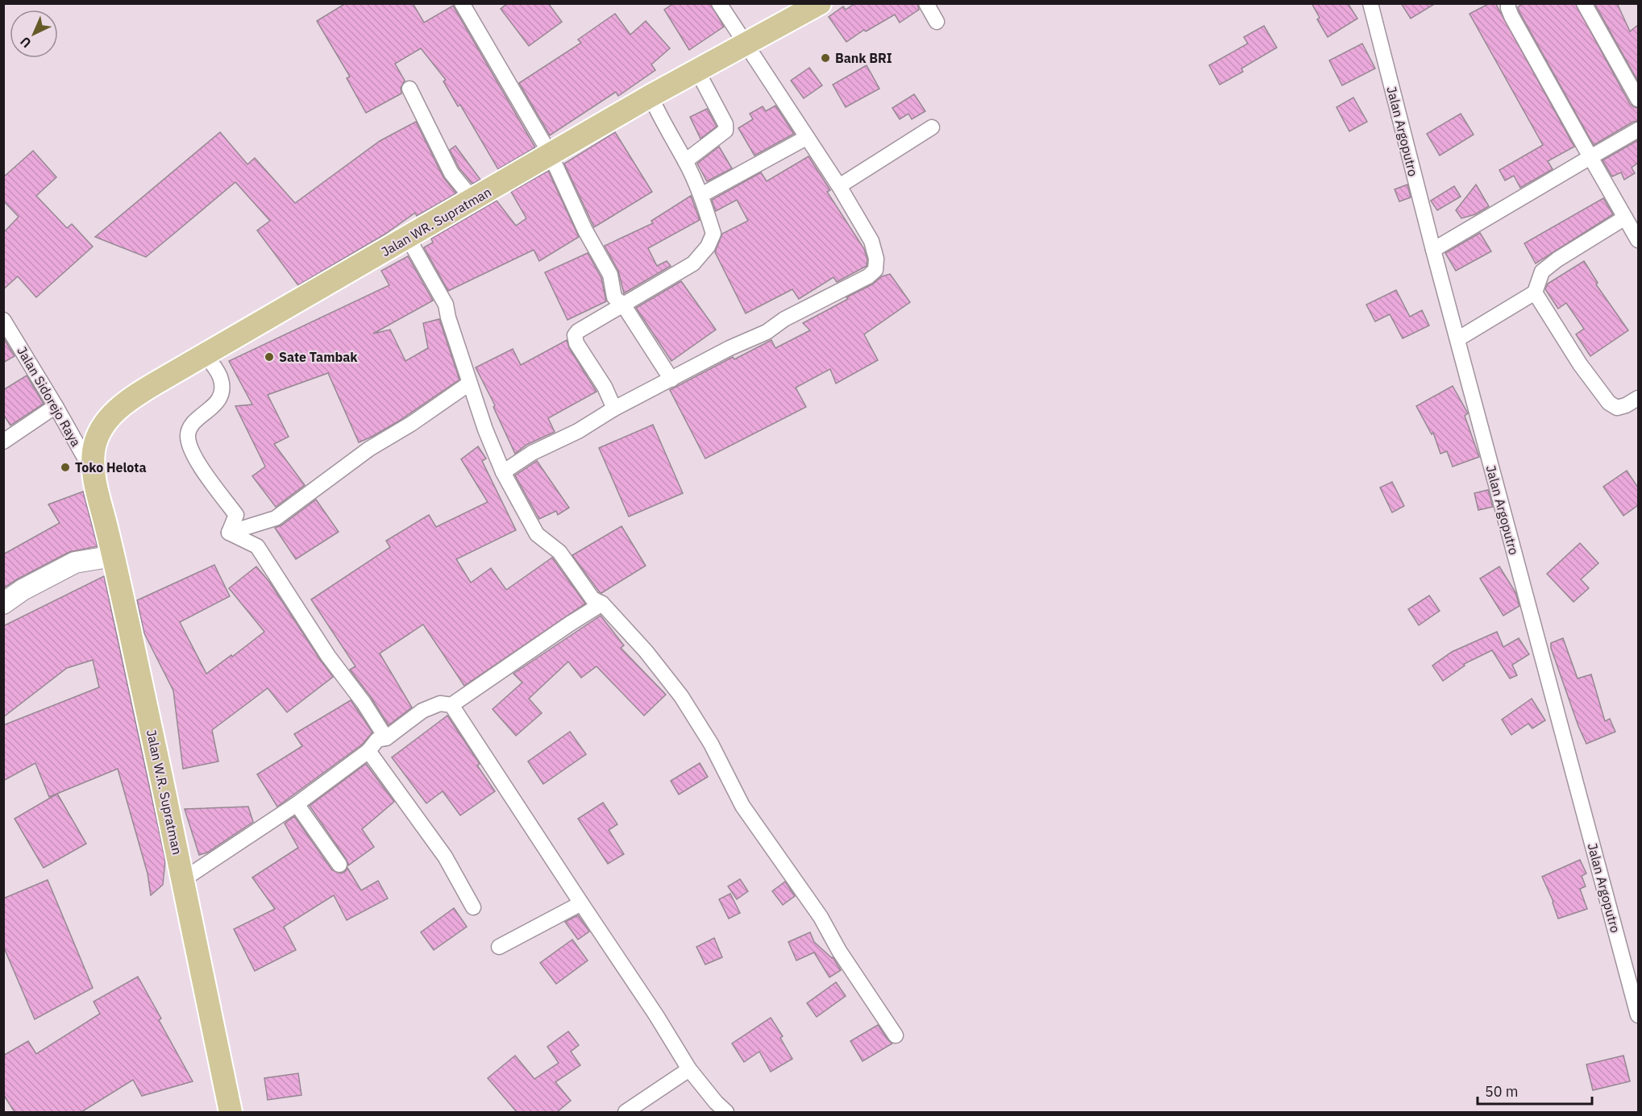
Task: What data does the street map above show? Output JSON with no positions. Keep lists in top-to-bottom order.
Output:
{
  "streets": {
    "main road": ["Jalan WR. Supratman", "Jalan W.R. Supratman"],
    "street": ["Jalan Argoputro", "Jalan Sidorejo Raya"]
  },
  "crossings": [
    ["Jalan WR. Supratman", "Jalan Sidorejo Raya"],
    ["Jalan WR. Supratman", "Jalan W.R. Supratman"],
    ["Jalan Sidorejo Raya", "Jalan W.R. Supratman"]
  ],
  "places": ["Bank BRI", "Sate Tambak", "Toko Helota"],
  "scale_bar": "50 m",
  "north": "bottom left"
}
